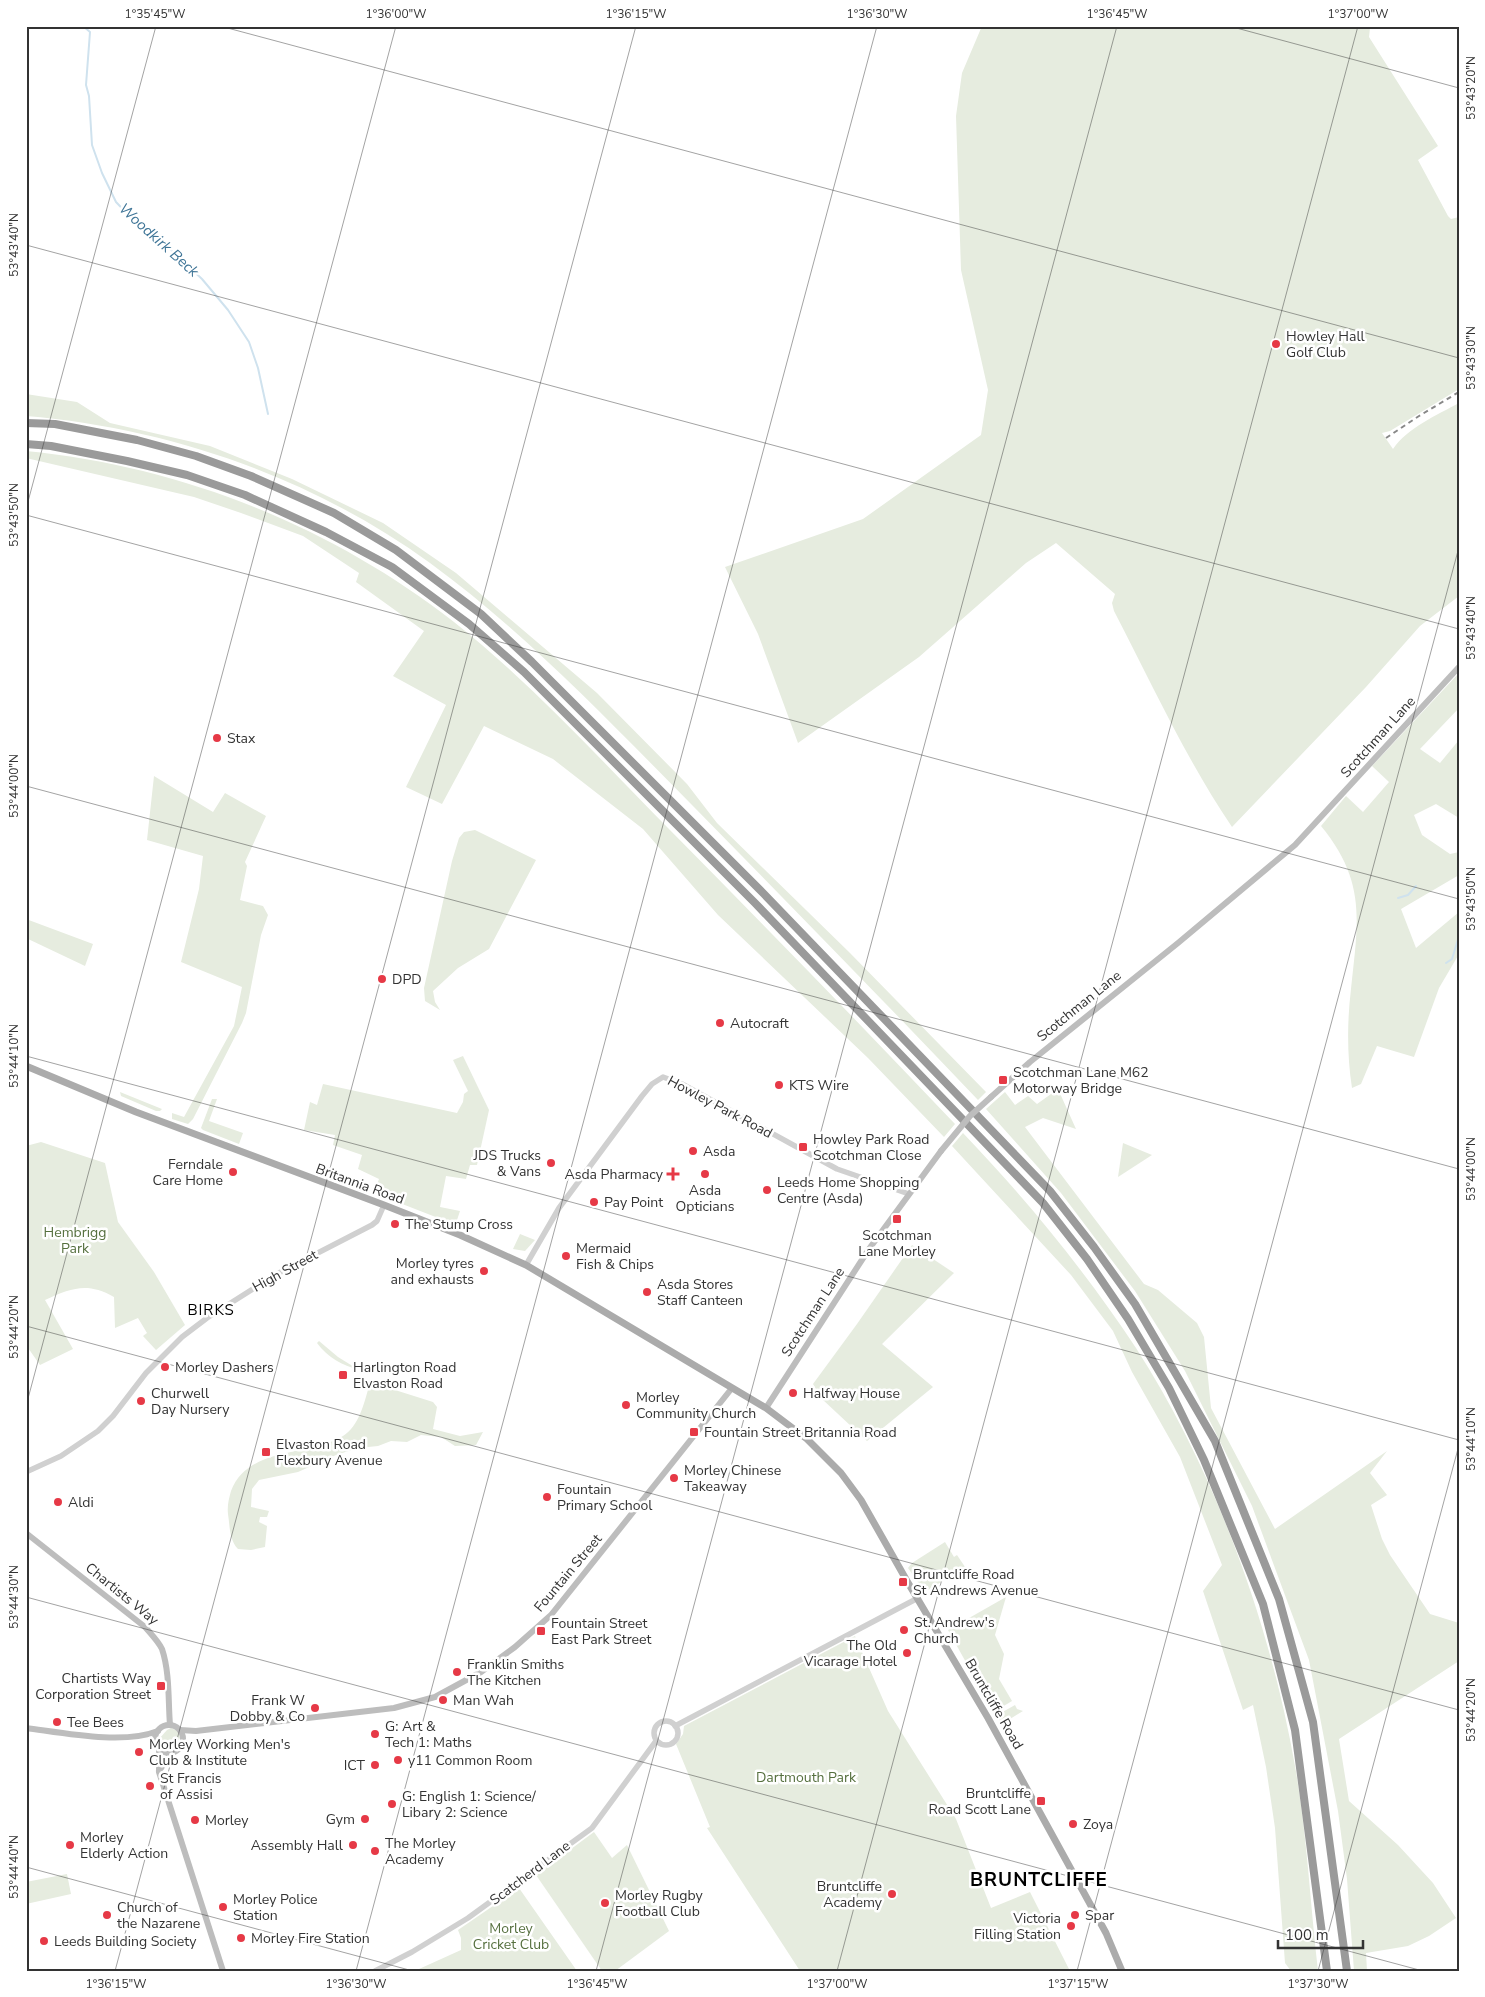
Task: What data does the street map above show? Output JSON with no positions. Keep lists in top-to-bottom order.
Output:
{
  "streets": {
    "main road": [
      "Scotchman Lane",
      "Britannia Road",
      "Fountain Street",
      "Chartists Way",
      "Bruntcliffe Road"
    ],
    "street": ["Howley Park Road", "High Street", "Scatcherd Lane"]
  },
  "crossings": [
    ["Scotchman Lane", "Howley Park Road"],
    ["Scotchman Lane", "Bruntcliffe Road"],
    ["Howley Park Road", "Britannia Road"],
    ["Britannia Road", "High Street"],
    ["Britannia Road", "Fountain Street"],
    ["Britannia Road", "Bruntcliffe Road"],
    ["Fountain Street", "Chartists Way"],
    ["Fountain Street", "Bruntcliffe Road"]
  ],
  "districts": ["BIRKS", "BRUNTCLIFFE"],
  "water": ["Woodkirk Beck"],
  "parks": ["Hembrigg Park", "Dartmouth Park", "Morley Cricket Club"],
  "places": {
    "other": [
      "Howley Hall Golf Club",
      "Stax",
      "DPD",
      "Autocraft",
      "KTS Wire",
      "Asda",
      "JDS Trucks & Vans",
      "Ferndale Care Home",
      "Asda Opticians",
      "Leeds Home Shopping Centre (Asda)",
      "Pay Point",
      "The Stump Cross",
      "Mermaid Fish & Chips",
      "Morley tyres and exhausts",
      "Asda Stores Staff Canteen",
      "Morley Dashers",
      "Halfway House",
      "Churwell Day Nursery",
      "Morley Community Church",
      "Morley Chinese Takeaway",
      "Fountain Primary School",
      "Aldi",
      "St. Andrew's Church",
      "The Old Vicarage Hotel",
      "Franklin Smiths The Kitchen",
      "Man Wah",
      "Frank W Dobby & Co",
      "Tee Bees",
      "G: Art & Tech 1: Maths",
      "Morley Working Men's Club & Institute",
      "y11 Common Room",
      "ICT",
      "St Francis of Assisi",
      "G: English 1: Science/ Libary 2: Science",
      "Gym",
      "Morley",
      "Zoya",
      "Morley Elderly Action",
      "Assembly Hall",
      "The Morley Academy",
      "Bruntcliffe Academy",
      "Morley Rugby Football Club",
      "Morley Police Station",
      "Church of the Nazarene",
      "Spar",
      "Victoria Filling Station",
      "Morley Fire Station",
      "Leeds Building Society"
    ],
    "transit": [
      "Scotchman Lane M62 Motorway Bridge",
      "Howley Park Road Scotchman Close",
      "Scotchman Lane Morley",
      "Harlington Road Elvaston Road",
      "Fountain Street Britannia Road",
      "Elvaston Road Flexbury Avenue",
      "Bruntcliffe Road St Andrews Avenue",
      "Fountain Street East Park Street",
      "Chartists Way Corporation Street",
      "Bruntcliffe Road Scott Lane"
    ],
    "health": ["Asda Pharmacy"]
  },
  "scale_bar": "100 m",
  "coordinates": [
    "1°35'45\"W",
    "1°36'00\"W",
    "1°36'15\"W",
    "1°36'30\"W",
    "1°36'45\"W",
    "1°37'00\"W",
    "53°43'20\"N",
    "53°43'40\"N",
    "53°43'30\"N",
    "53°43'50\"N",
    "53°44'00\"N",
    "53°44'10\"N",
    "53°44'20\"N",
    "53°44'30\"N",
    "53°44'40\"N",
    "1°37'15\"W",
    "1°37'30\"W"
  ]
}
